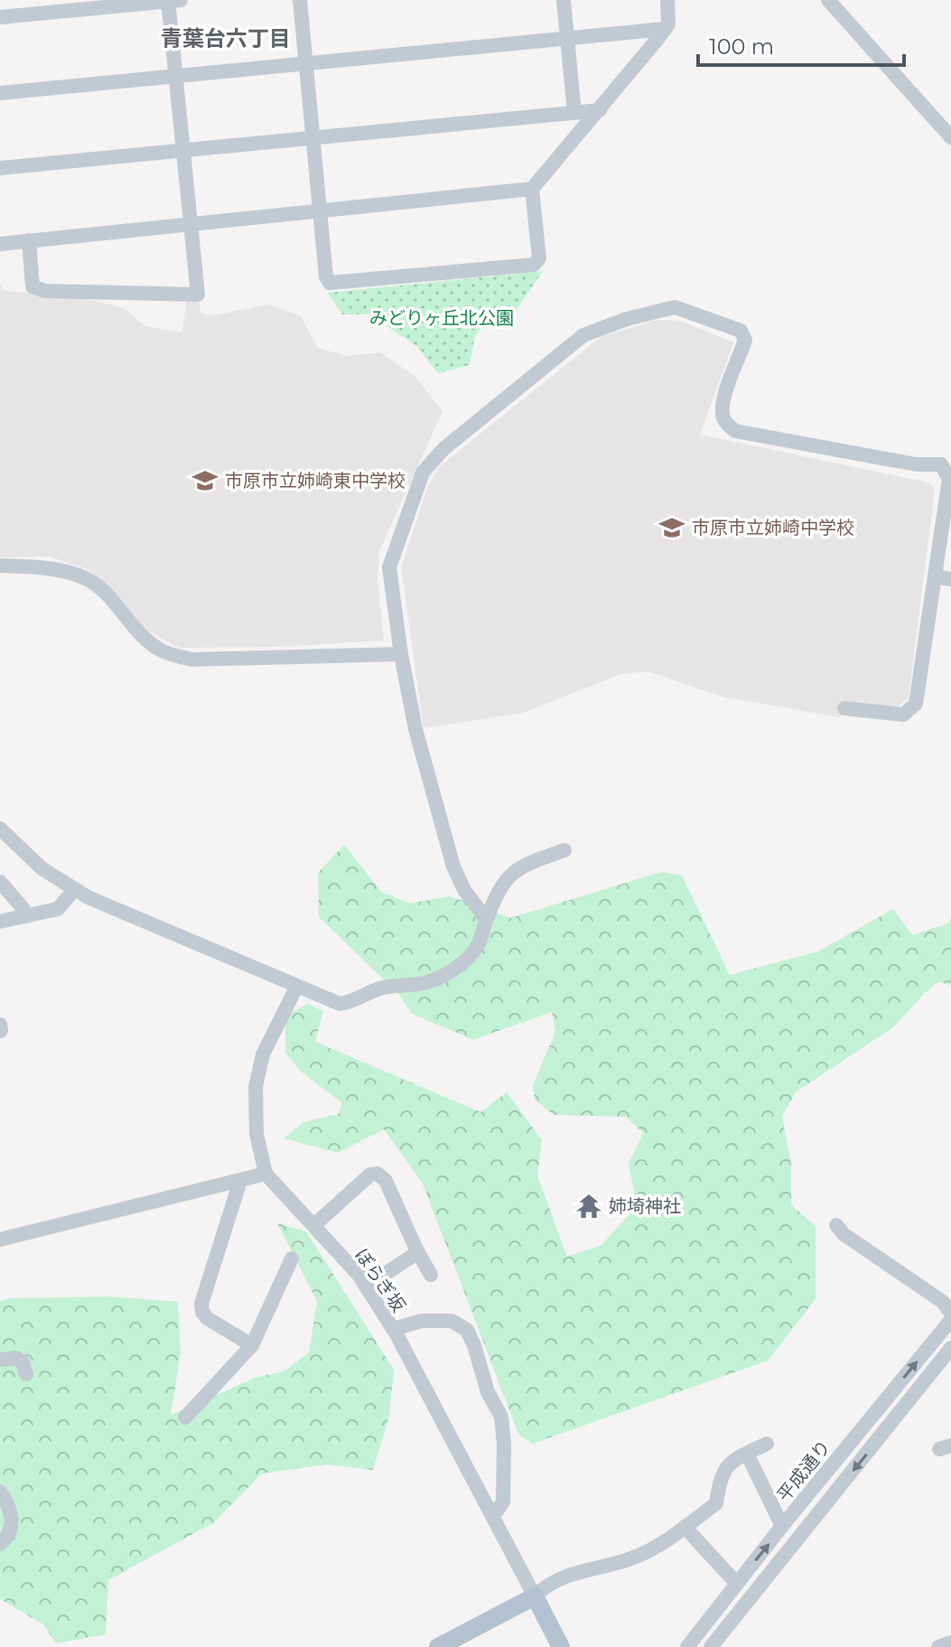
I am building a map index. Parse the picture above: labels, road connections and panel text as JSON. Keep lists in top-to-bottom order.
{
  "streets": {
    "street": ["ぼらぎ坂", "平成通り"]
  },
  "districts": ["青葉台六丁目"],
  "parks": ["みどりヶ丘北公園"],
  "places": {
    "school or university": ["市原市立姉崎東中学校", "市原市立姉崎中学校"],
    "temple": ["姉埼神社"]
  },
  "scale_bar": "100 m"
}
